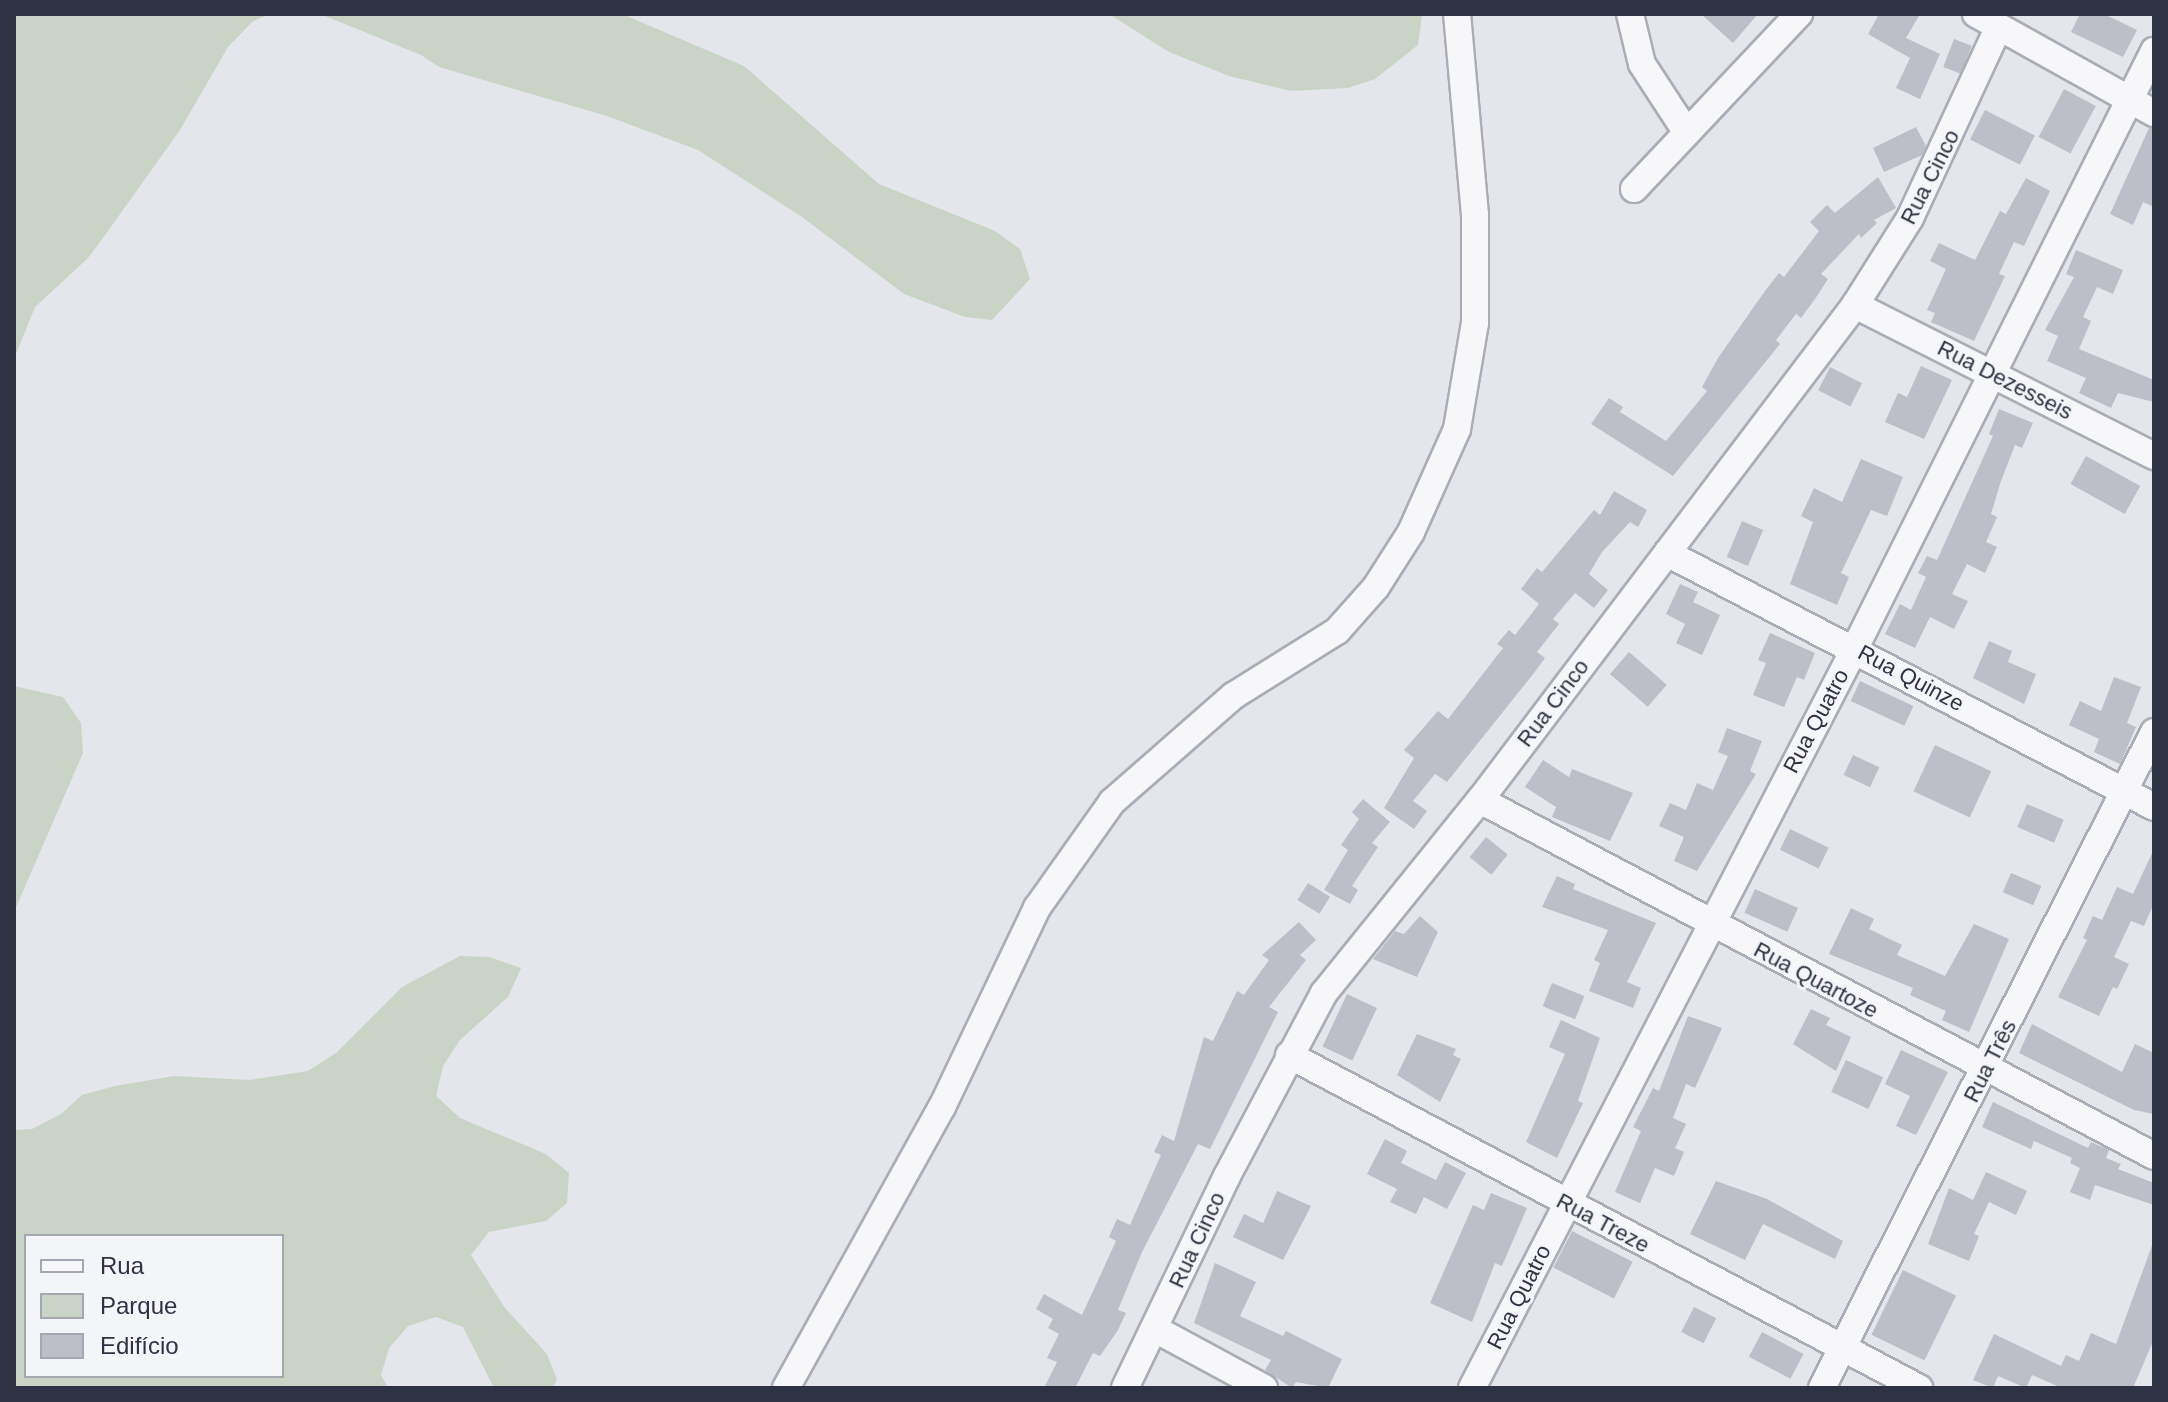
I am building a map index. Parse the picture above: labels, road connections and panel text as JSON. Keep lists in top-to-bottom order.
{
  "streets": {
    "street": [
      "Rua Cinco",
      "Rua Dezesseis",
      "Rua Quinze",
      "Rua Quatro",
      "Rua Quartoze",
      "Rua Três",
      "Rua Treze"
    ]
  },
  "crossings": [
    ["Rua Cinco", "Rua Dezesseis"],
    ["Rua Cinco", "Rua Quinze"],
    ["Rua Cinco", "Rua Quartoze"],
    ["Rua Cinco", "Rua Treze"],
    ["Rua Dezesseis", "Rua Quatro"],
    ["Rua Quinze", "Rua Quatro"],
    ["Rua Quinze", "Rua Três"],
    ["Rua Quatro", "Rua Quartoze"],
    ["Rua Quatro", "Rua Treze"],
    ["Rua Quartoze", "Rua Três"],
    ["Rua Três", "Rua Treze"]
  ],
  "legend": ["Rua", "Parque", "Edifício"]
}
